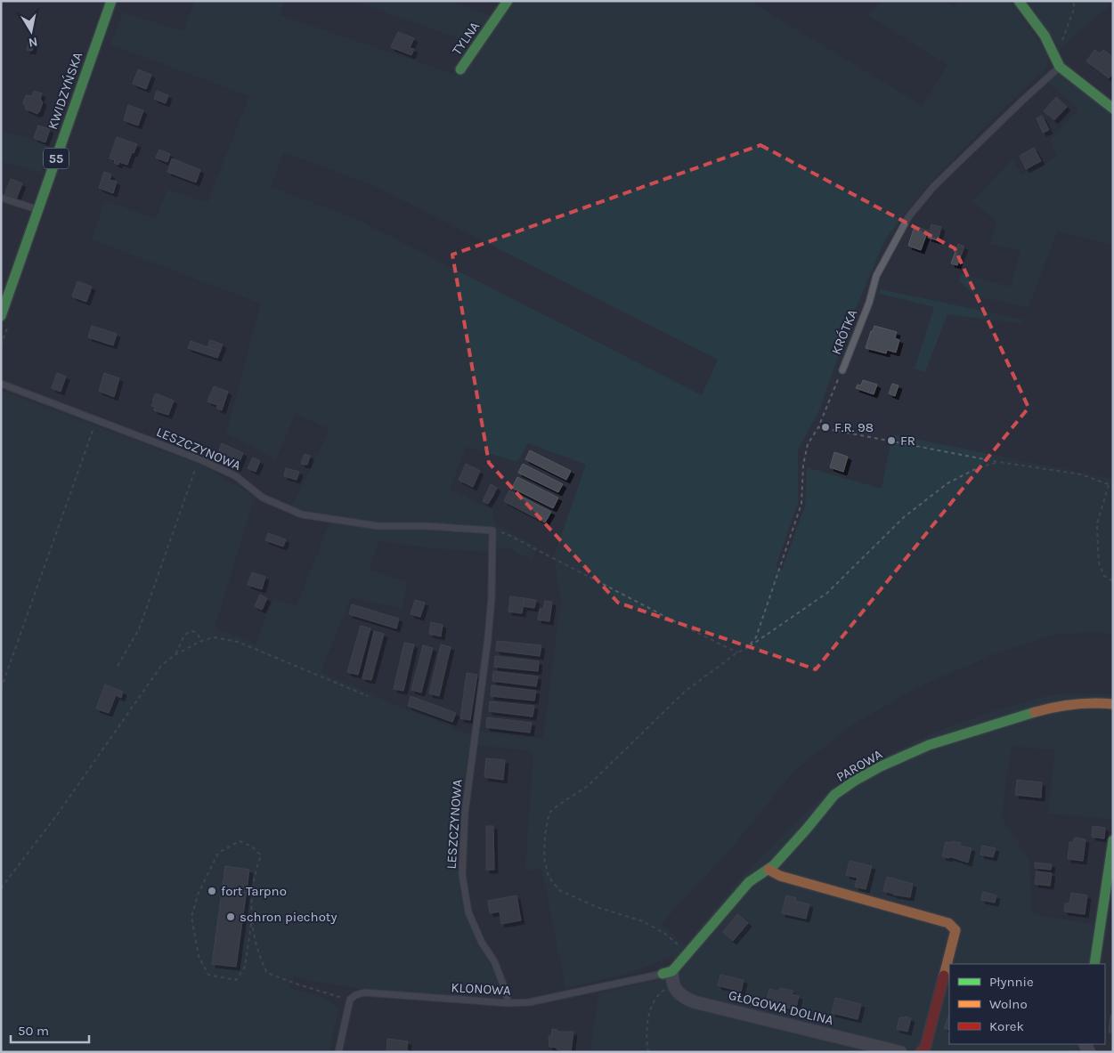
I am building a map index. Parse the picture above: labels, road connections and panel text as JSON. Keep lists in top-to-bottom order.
{
  "streets": {
    "street": [
      "TYLNA",
      "KWIDZYŃSKA",
      "55",
      "PAROWA",
      "GŁOGOWA DOLINA"
    ],
    "lane": ["KRÓTKA", "LESZCZYNOWA", "KLONOWA"]
  },
  "crossings": [
    ["LESZCZYNOWA", "KLONOWA"],
    ["PAROWA", "KLONOWA"],
    ["PAROWA", "GŁOGOWA DOLINA"],
    ["KLONOWA", "GŁOGOWA DOLINA"]
  ],
  "places": [
    "F.R. 98",
    "FR",
    "fort Tarpno",
    "schron piechoty"
  ],
  "legend": ["Płynnie", "Wolno", "Korek"],
  "scale_bar": "50 m",
  "north": "bottom"
}
